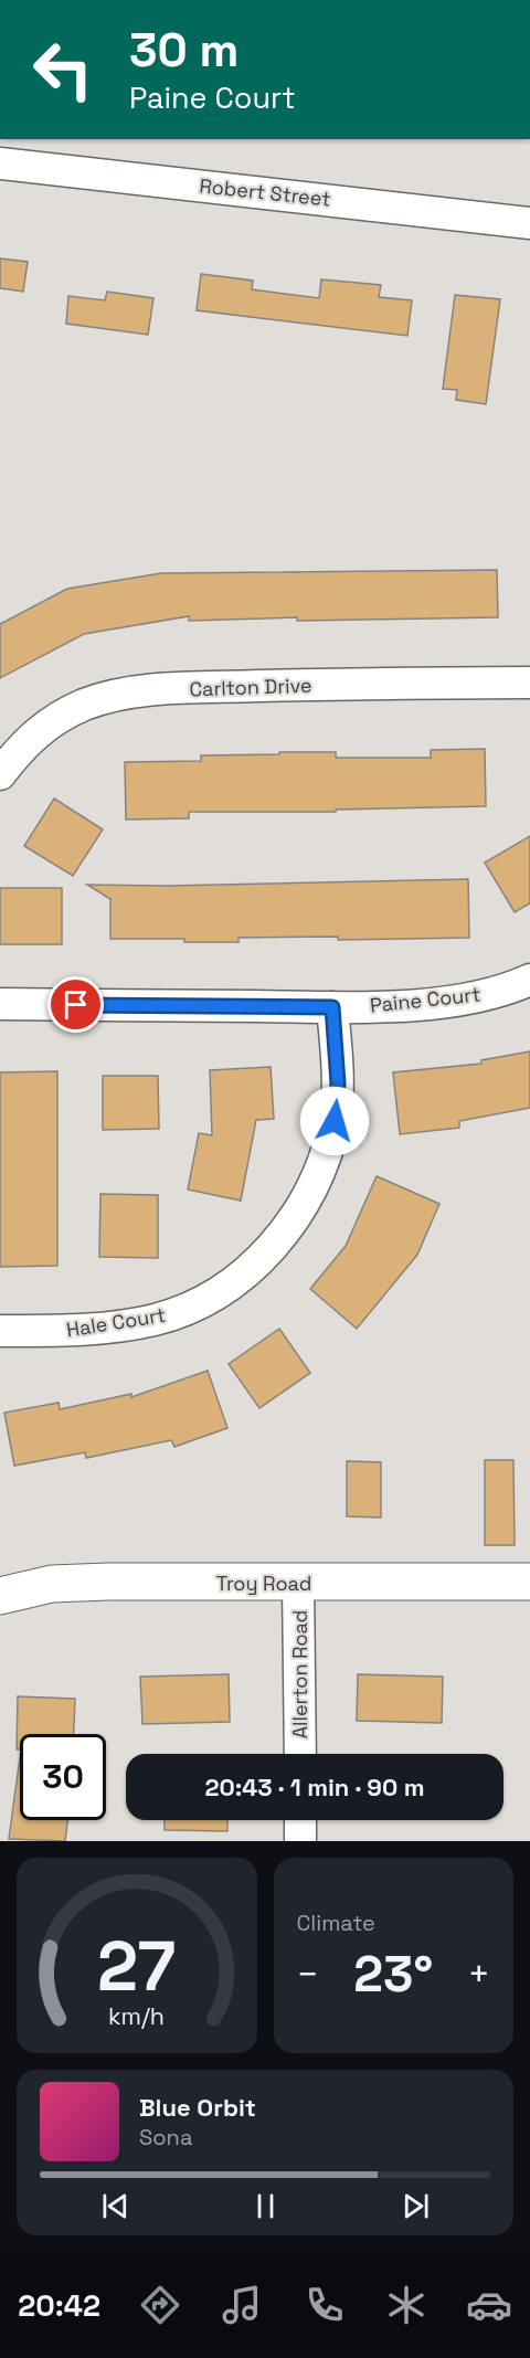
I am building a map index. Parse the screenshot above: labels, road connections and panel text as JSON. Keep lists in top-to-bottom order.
{
  "streets": {
    "street": [
      "Robert Street",
      "Carlton Drive",
      "Paine Court",
      "Hale Court",
      "Troy Road",
      "Allerton Road"
    ]
  },
  "crossings": [
    ["Paine Court", "Hale Court"],
    ["Troy Road", "Allerton Road"]
  ],
  "page": {
    "turn": ["30 m", "Paine Court"],
    "limit": "30",
    "trip": "20:43 · 1 min · 90 m",
    "tile": "Climate",
    "heat": ["−", "23°", "+"],
    "song": ["Blue Orbit", "Sona"],
    "tabs": "20:42",
    "gauge": ["27", "km/h"]
  }
}
